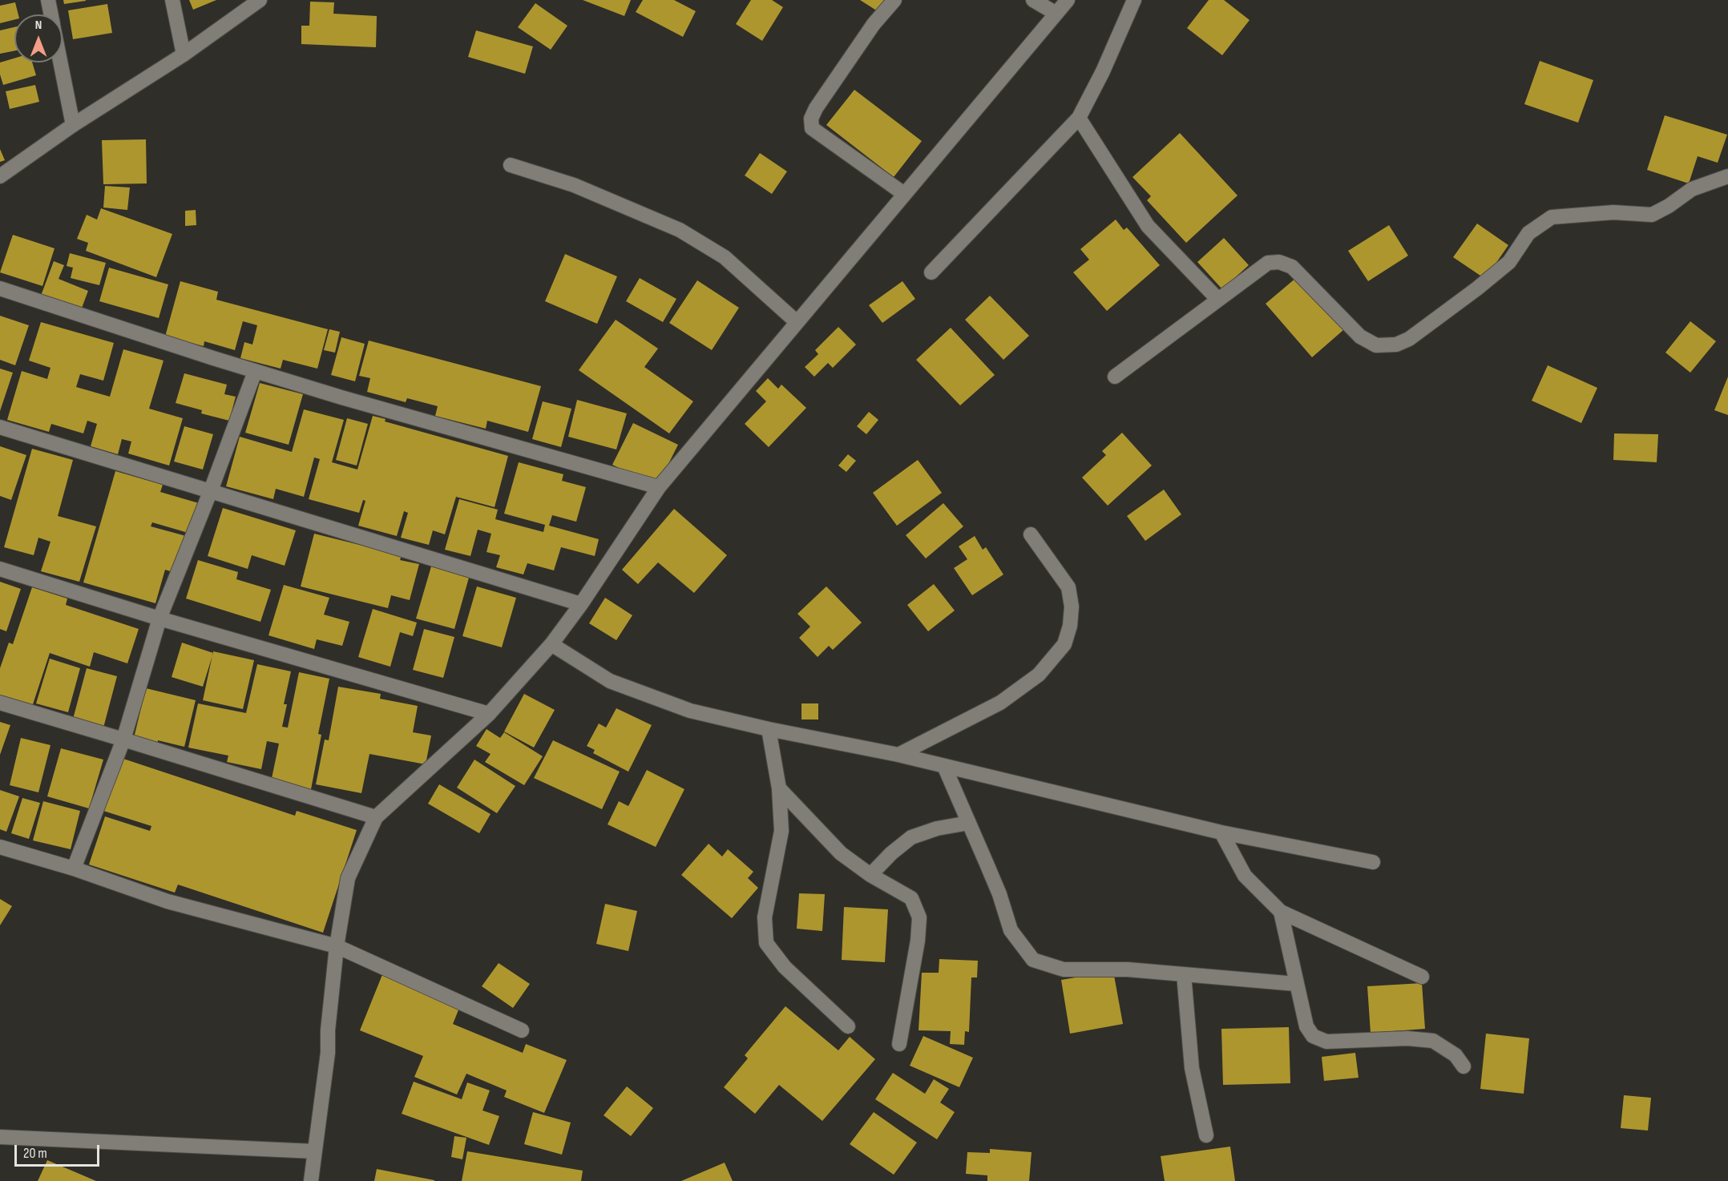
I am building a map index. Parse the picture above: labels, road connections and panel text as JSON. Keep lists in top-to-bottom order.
{
  "scale_bar": "20 m",
  "north": "top"
}
